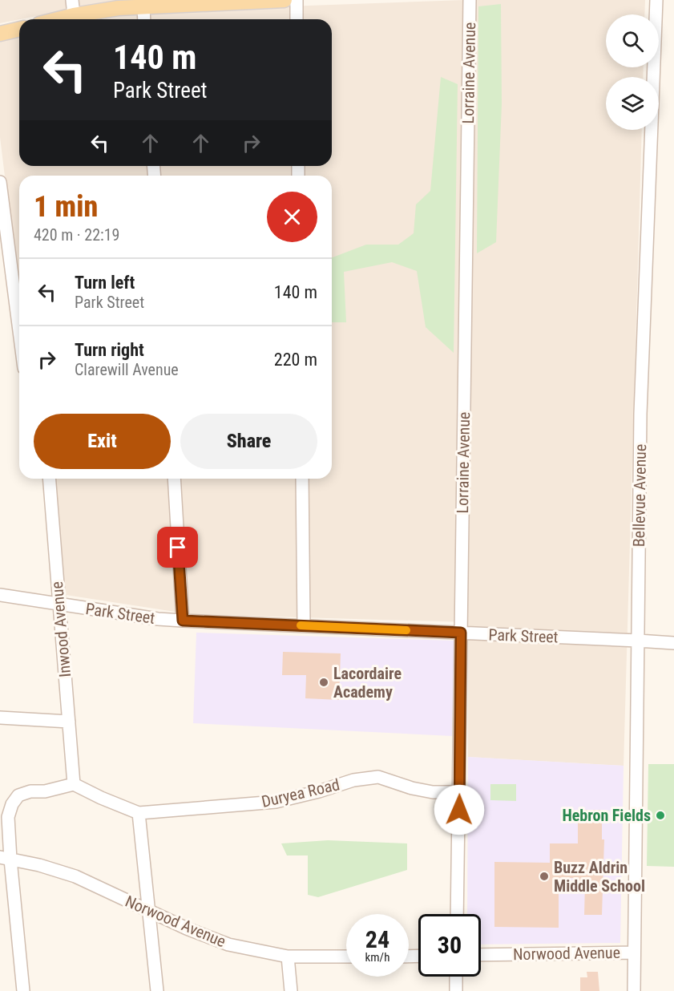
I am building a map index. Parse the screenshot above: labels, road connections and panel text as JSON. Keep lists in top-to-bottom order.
{
  "streets": {
    "street": [
      "Lorraine Avenue",
      "Bellevue Avenue",
      "Park Street",
      "Inwood Avenue",
      "Duryea Road",
      "Norwood Avenue"
    ]
  },
  "crossings": [
    ["Lorraine Avenue", "Park Street"],
    ["Lorraine Avenue", "Duryea Road"],
    ["Bellevue Avenue", "Park Street"],
    ["Bellevue Avenue", "Norwood Avenue"],
    ["Park Street", "Inwood Avenue"]
  ],
  "places": ["Lacordaire Academy", "Hebron Fields", "Buzz Aldrin Middle School"],
  "page": {
    "turn": ["140 m", "Park Street"],
    "heading": ["1 min", "420 m · 22:19"],
    "list": [
      {
        "name": "Turn left",
        "note": "Park Street",
        "value": "140 m"
      },
      {
        "name": "Turn right",
        "note": "Clarewill Avenue",
        "value": "220 m"
      }
    ],
    "buttons": ["Exit", "Share"],
    "speed": "24 km/h",
    "limit": "30"
  }
}
